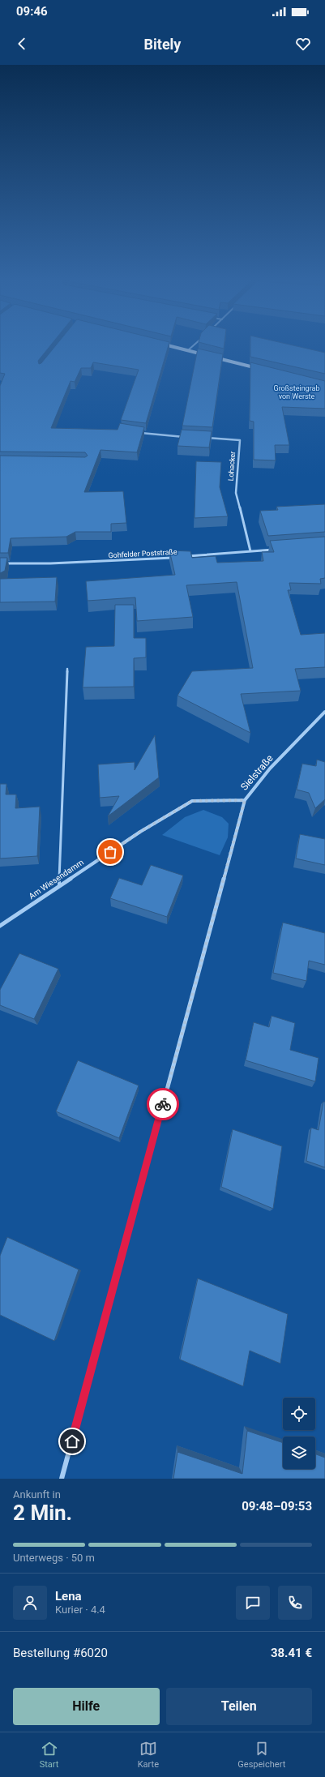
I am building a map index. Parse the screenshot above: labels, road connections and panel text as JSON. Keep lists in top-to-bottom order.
{
  "streets": {
    "street": [
      "Lohacker",
      "Gohfelder Poststraße",
      "Sielstraße",
      "Am Wiesendamm"
    ]
  },
  "crossings": [
    ["Lohacker", "Gohfelder Poststraße"],
    ["Sielstraße", "Am Wiesendamm"]
  ],
  "parks": ["Großsteingrab von Werste"],
  "page": {
    "status": "09:46",
    "header": "Bitely",
    "heading": ["2 Min.", "Ankunft in", "09:48–09:53"],
    "panel": [
      "Lena",
      "Kurier · 4.4",
      "Bestellung #6020",
      "38.41 €"
    ],
    "bar": "Unterwegs · 50 m",
    "buttons": ["Hilfe", "Teilen"],
    "tabs": ["Start", "Karte", "Gespeichert"]
  }
}
